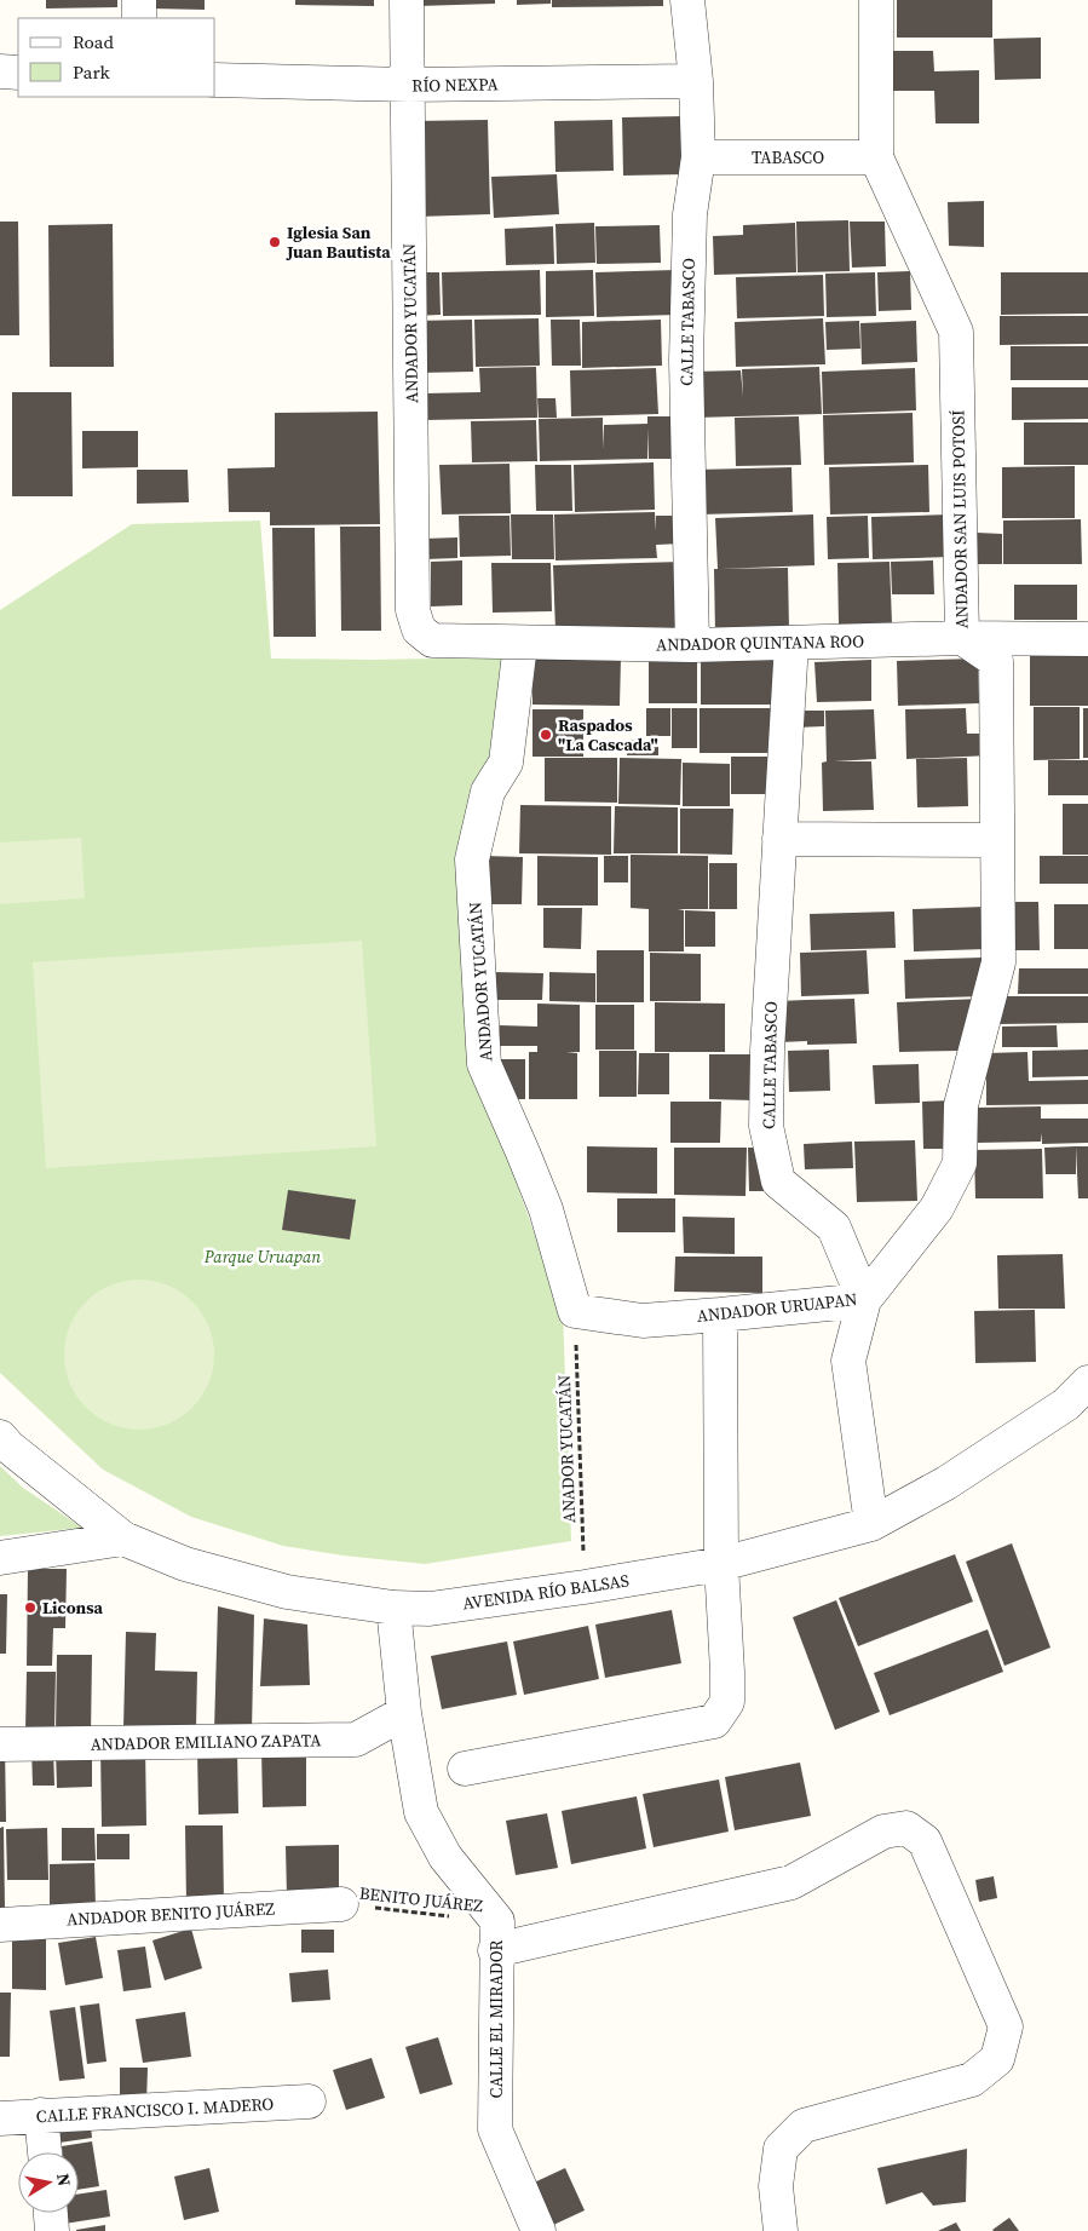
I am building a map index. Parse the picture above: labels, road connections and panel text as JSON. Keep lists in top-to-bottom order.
{
  "streets": {
    "street": [
      "RÍO NEXPA",
      "TABASCO",
      "CALLE TABASCO",
      "ANDADOR YUCATÁN",
      "ANDADOR SAN LUIS POTOSÍ",
      "ANDADOR QUINTANA ROO",
      "ANDADOR URUAPAN",
      "AVENIDA RÍO BALSAS",
      "ANDADOR EMILIANO ZAPATA",
      "ANDADOR BENITO JUÁREZ",
      "CALLE EL MIRADOR",
      "CALLE FRANCISCO I. MADERO"
    ],
    "path": ["ANADOR YUCATÁN", "BENITO JUÁREZ"]
  },
  "crossings": [
    ["RÍO NEXPA", "CALLE TABASCO"],
    ["RÍO NEXPA", "ANDADOR YUCATÁN"],
    ["TABASCO", "CALLE TABASCO"],
    ["TABASCO", "ANDADOR SAN LUIS POTOSÍ"],
    ["CALLE TABASCO", "ANDADOR QUINTANA ROO"],
    ["CALLE TABASCO", "ANDADOR URUAPAN"],
    ["ANDADOR YUCATÁN", "ANDADOR QUINTANA ROO"],
    ["ANDADOR YUCATÁN", "ANDADOR URUAPAN"],
    ["ANDADOR YUCATÁN", "ANADOR YUCATÁN"],
    ["ANDADOR SAN LUIS POTOSÍ", "ANDADOR QUINTANA ROO"],
    ["ANDADOR SAN LUIS POTOSÍ", "ANDADOR URUAPAN"],
    ["ANDADOR URUAPAN", "ANADOR YUCATÁN"],
    ["ANADOR YUCATÁN", "AVENIDA RÍO BALSAS"],
    ["AVENIDA RÍO BALSAS", "CALLE EL MIRADOR"],
    ["ANDADOR EMILIANO ZAPATA", "CALLE EL MIRADOR"],
    ["BENITO JUÁREZ", "ANDADOR BENITO JUÁREZ"],
    ["BENITO JUÁREZ", "CALLE EL MIRADOR"]
  ],
  "parks": ["Parque Uruapan"],
  "places": ["Iglesia San Juan Bautista", "Raspados \"La Cascada\"", "Liconsa"],
  "legend": ["Road", "Park"],
  "north": "right"
}
